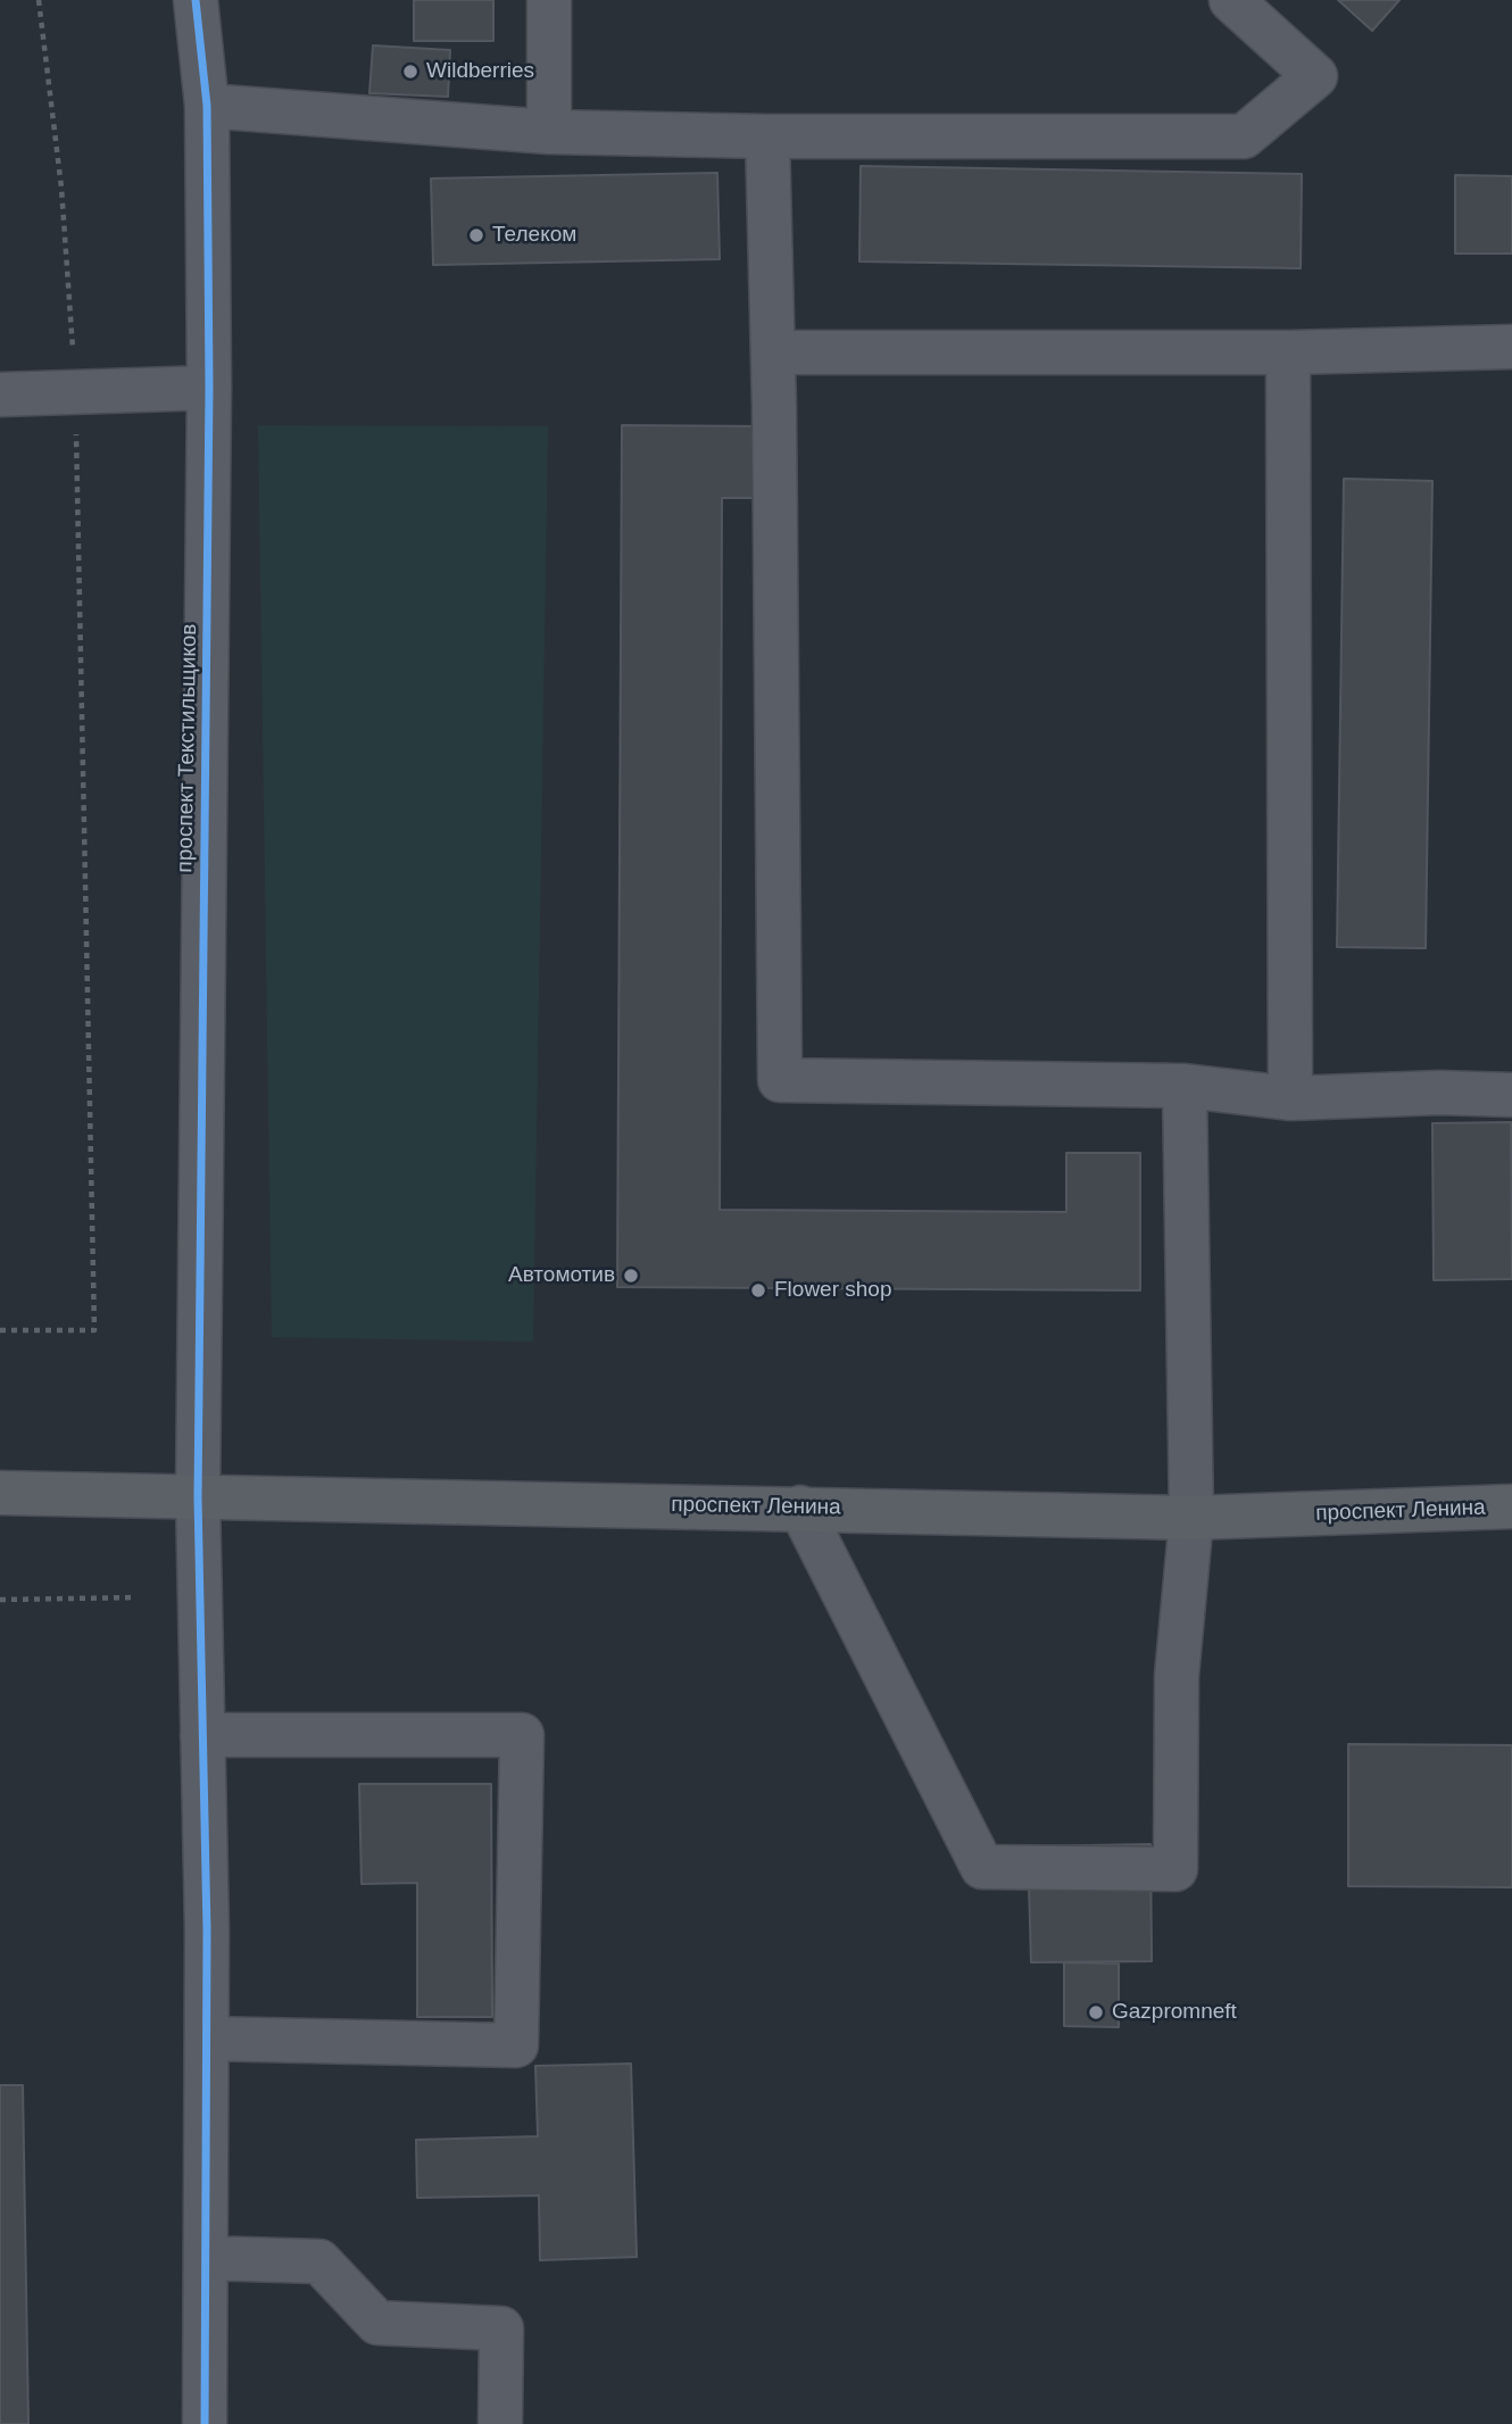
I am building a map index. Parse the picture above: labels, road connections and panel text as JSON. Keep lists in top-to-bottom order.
{
  "streets": {
    "main road": ["проспект Ленина"],
    "street": ["проспект Текстильщиков"]
  },
  "crossings": [
    ["проспект Текстильщиков", "проспект Ленина"]
  ],
  "places": [
    "Wildberries",
    "Телеком",
    "Автомотив",
    "Flower shop",
    "Gazpromneft"
  ]
}
